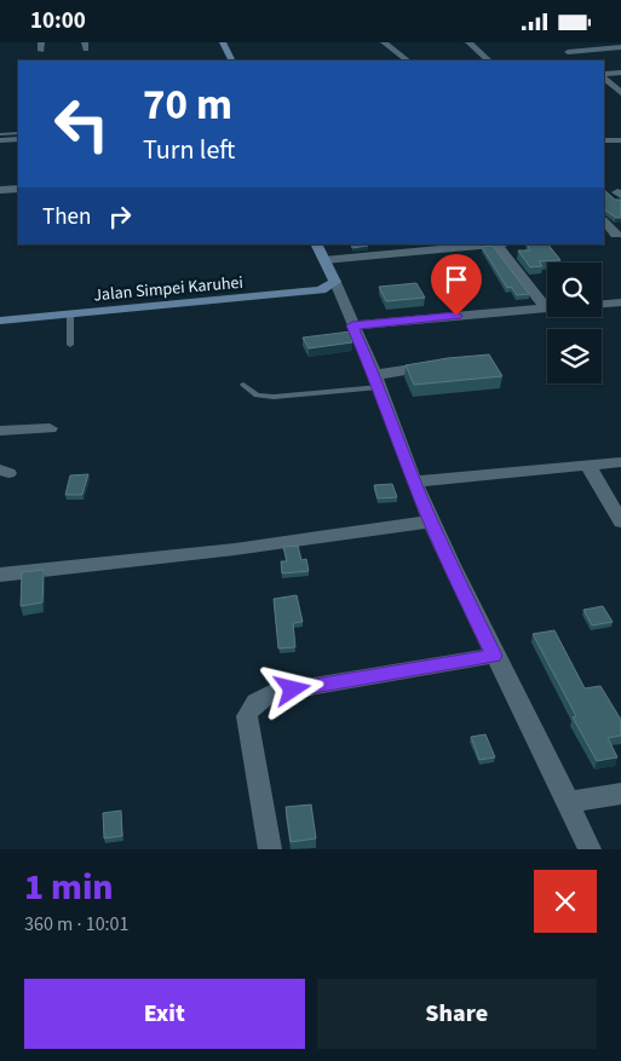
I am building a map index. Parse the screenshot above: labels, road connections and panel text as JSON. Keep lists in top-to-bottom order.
{
  "streets": {
    "main road": ["Jalan Simpei Karuhei"]
  },
  "page": {
    "status": "10:00",
    "turn": ["70 m", "Turn left"],
    "then": "Then",
    "heading": ["1 min", "360 m · 10:01"],
    "buttons": ["Exit", "Share"]
  }
}
